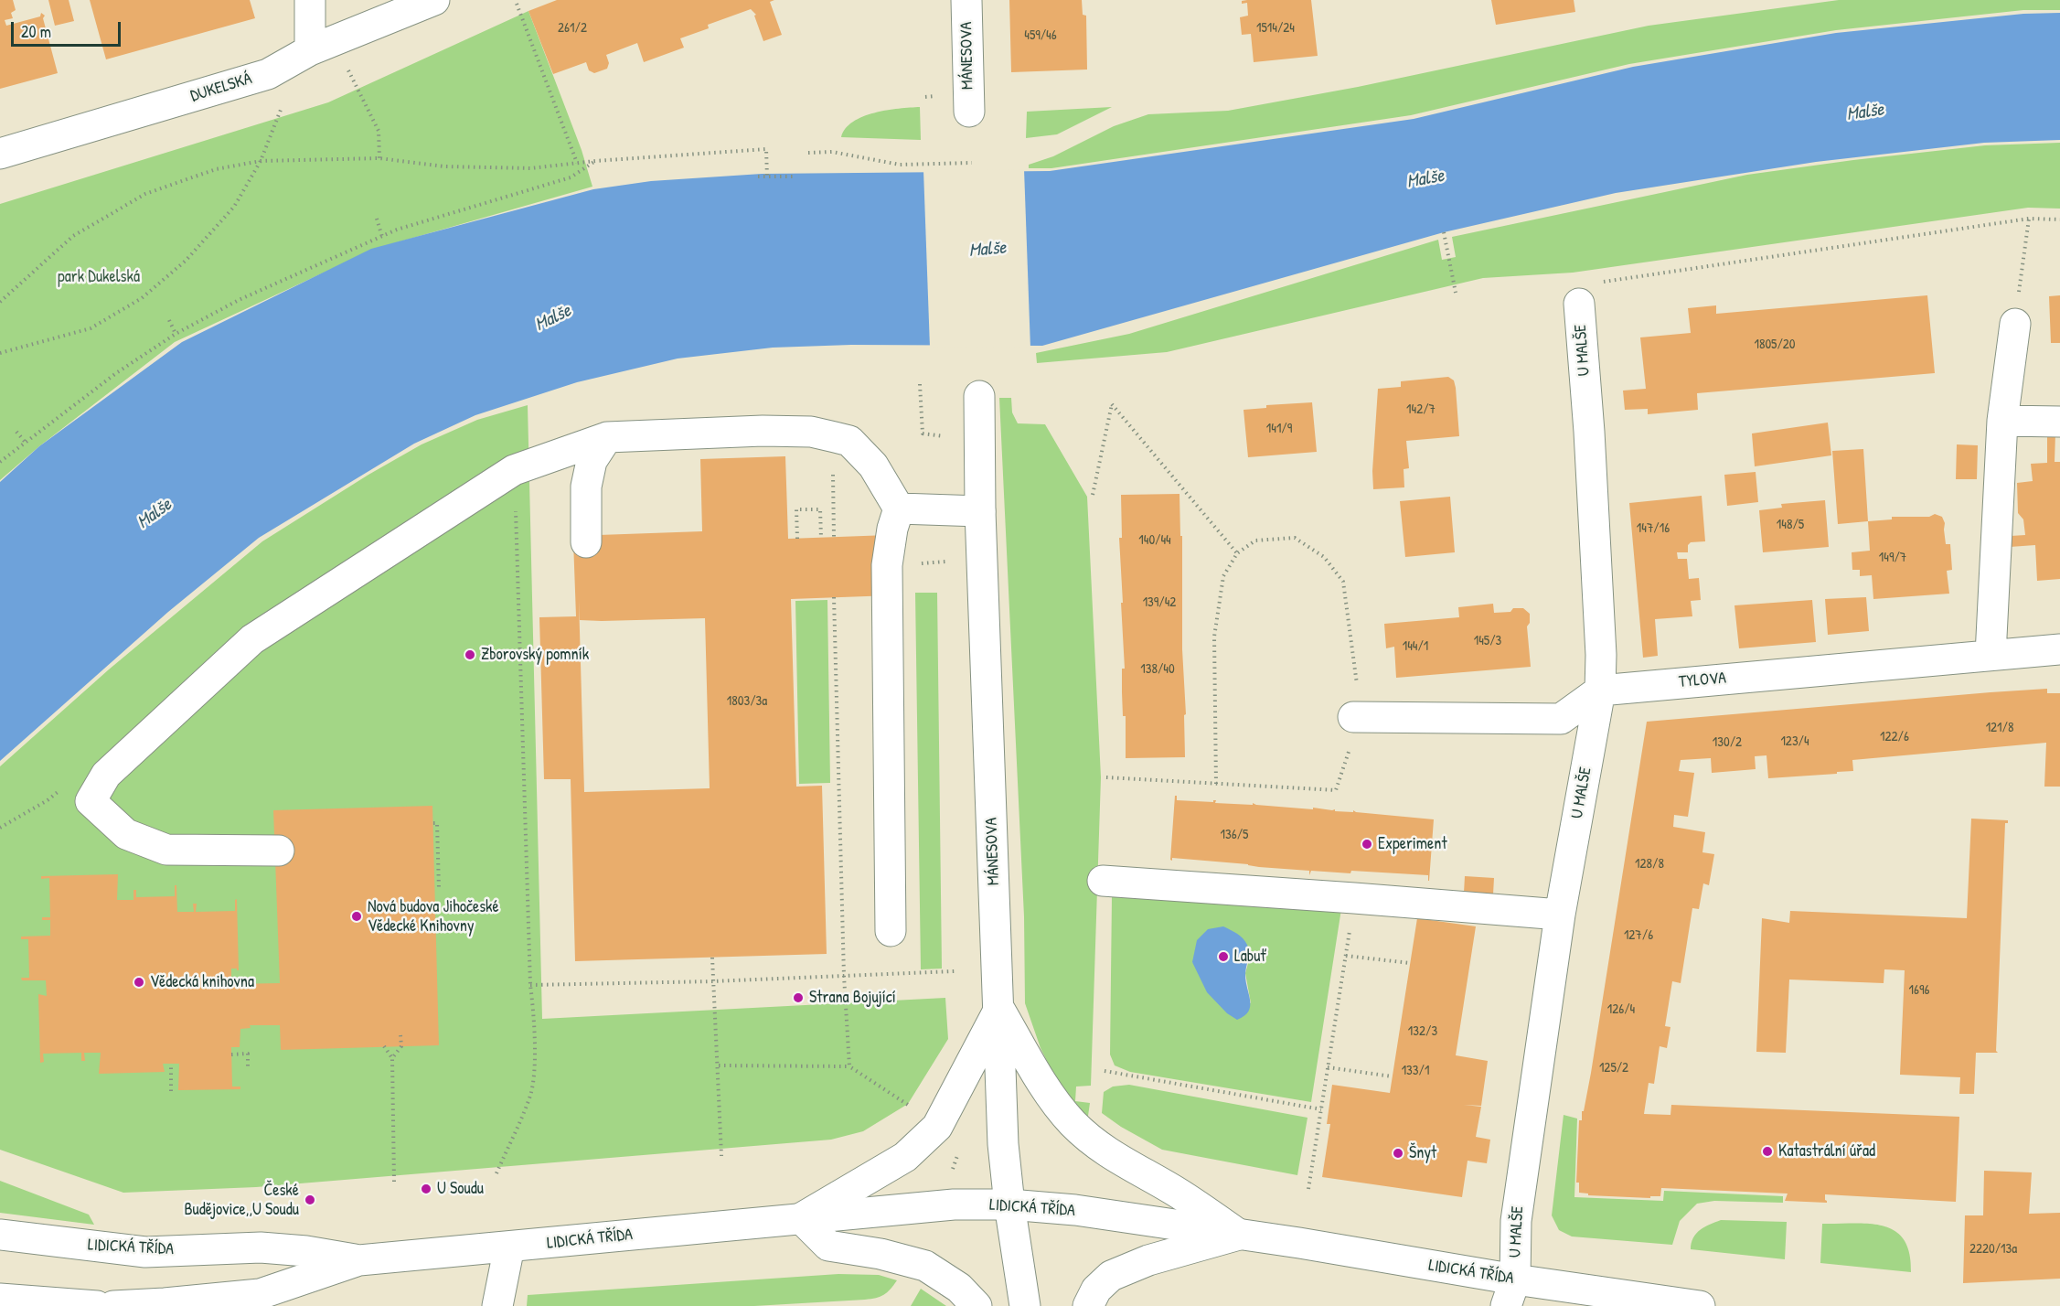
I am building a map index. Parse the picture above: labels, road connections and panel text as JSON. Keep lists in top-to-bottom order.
{
  "streets": {
    "street": [
      "MÁNESOVA",
      "DUKELSKÁ",
      "U MALŠE",
      "TYLOVA",
      "LIDICKÁ TŘÍDA"
    ]
  },
  "crossings": [
    ["MÁNESOVA", "LIDICKÁ TŘÍDA"],
    ["U MALŠE", "TYLOVA"],
    ["U MALŠE", "LIDICKÁ TŘÍDA"]
  ],
  "water": ["Malše"],
  "parks": ["park Dukelská"],
  "places": [
    "Zborovský pomník",
    "Experiment",
    "Nová budova Jihočeské Vědecké Knihovny",
    "Labuť",
    "Vědecká knihovna",
    "Strana Bojující",
    "Katastrální úřad",
    "Šnyt",
    "U Soudu",
    "České Budějovice,,U Soudu"
  ],
  "house_numbers": [
    "261/2",
    "1514/24",
    "459/46",
    "1805/20",
    "142/7",
    "141/9",
    "148/5",
    "147/16",
    "140/44",
    "149/7",
    "139/42",
    "145/3",
    "144/1",
    "138/40",
    "1803/3a",
    "121/8",
    "122/6",
    "123/4",
    "130/2",
    "136/5",
    "128/8",
    "127/6",
    "1696",
    "126/4",
    "132/3",
    "125/2",
    "133/1",
    "2220/13a"
  ],
  "scale_bar": "20 m"
}
